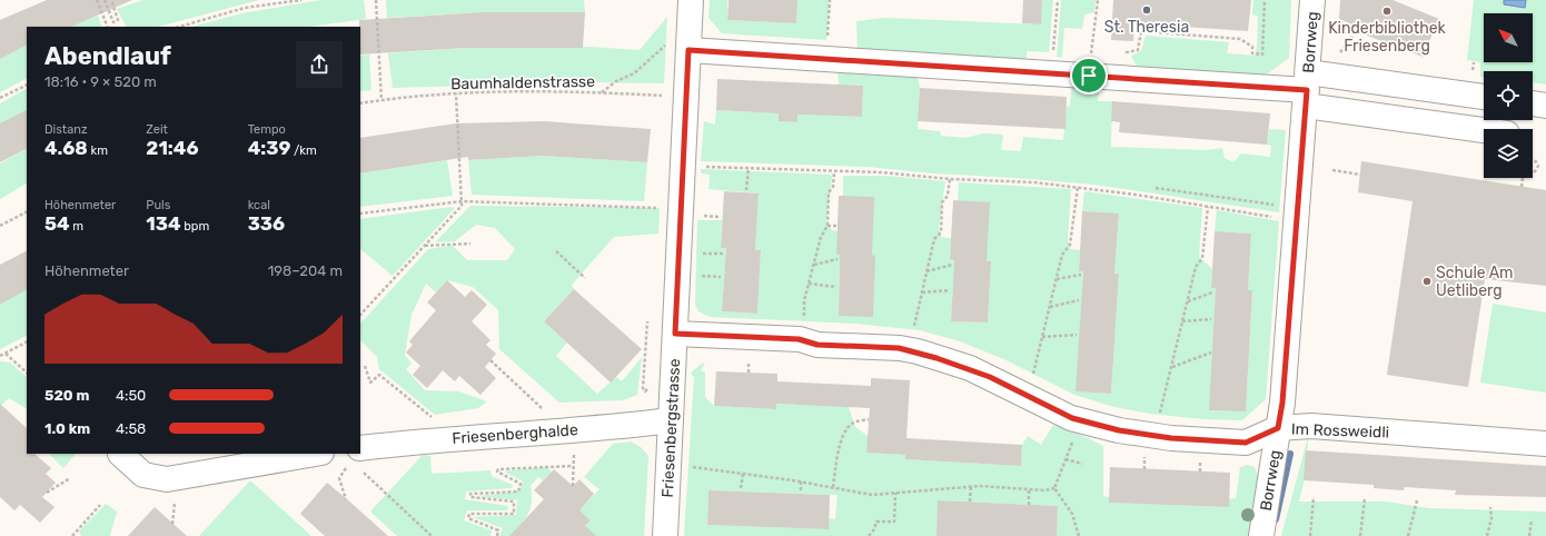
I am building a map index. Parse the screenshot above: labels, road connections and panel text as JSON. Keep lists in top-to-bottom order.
{
  "streets": {
    "street": [
      "Borrweg",
      "Friesenbergstrasse",
      "Im Rossweidli",
      "Friesenberghalde"
    ],
    "path": ["Baumhaldenstrasse"]
  },
  "crossings": [
    ["Borrweg", "Im Rossweidli"],
    ["Baumhaldenstrasse", "Friesenbergstrasse"],
    ["Friesenbergstrasse", "Im Rossweidli"],
    ["Friesenbergstrasse", "Friesenberghalde"]
  ],
  "places": ["St. Theresia", "Kinderbibliothek Friesenberg", "Schule Am Uetliberg"],
  "north": "top left",
  "page": {
    "heading": ["Abendlauf", "18:16 · 9 × 520 m"],
    "stats": [
      ["Distanz", "4.68 km"],
      ["Zeit", "21:46"],
      ["Tempo", "4:39 /km"],
      ["Höhenmeter", "54 m"],
      ["Puls", "134 bpm"],
      ["kcal", "336"]
    ],
    "chart": ["Höhenmeter", "198–204 m"],
    "list": [
      {
        "name": "520 m",
        "note": "4:50"
      },
      {
        "name": "1.0 km",
        "note": "4:58"
      }
    ]
  }
}
